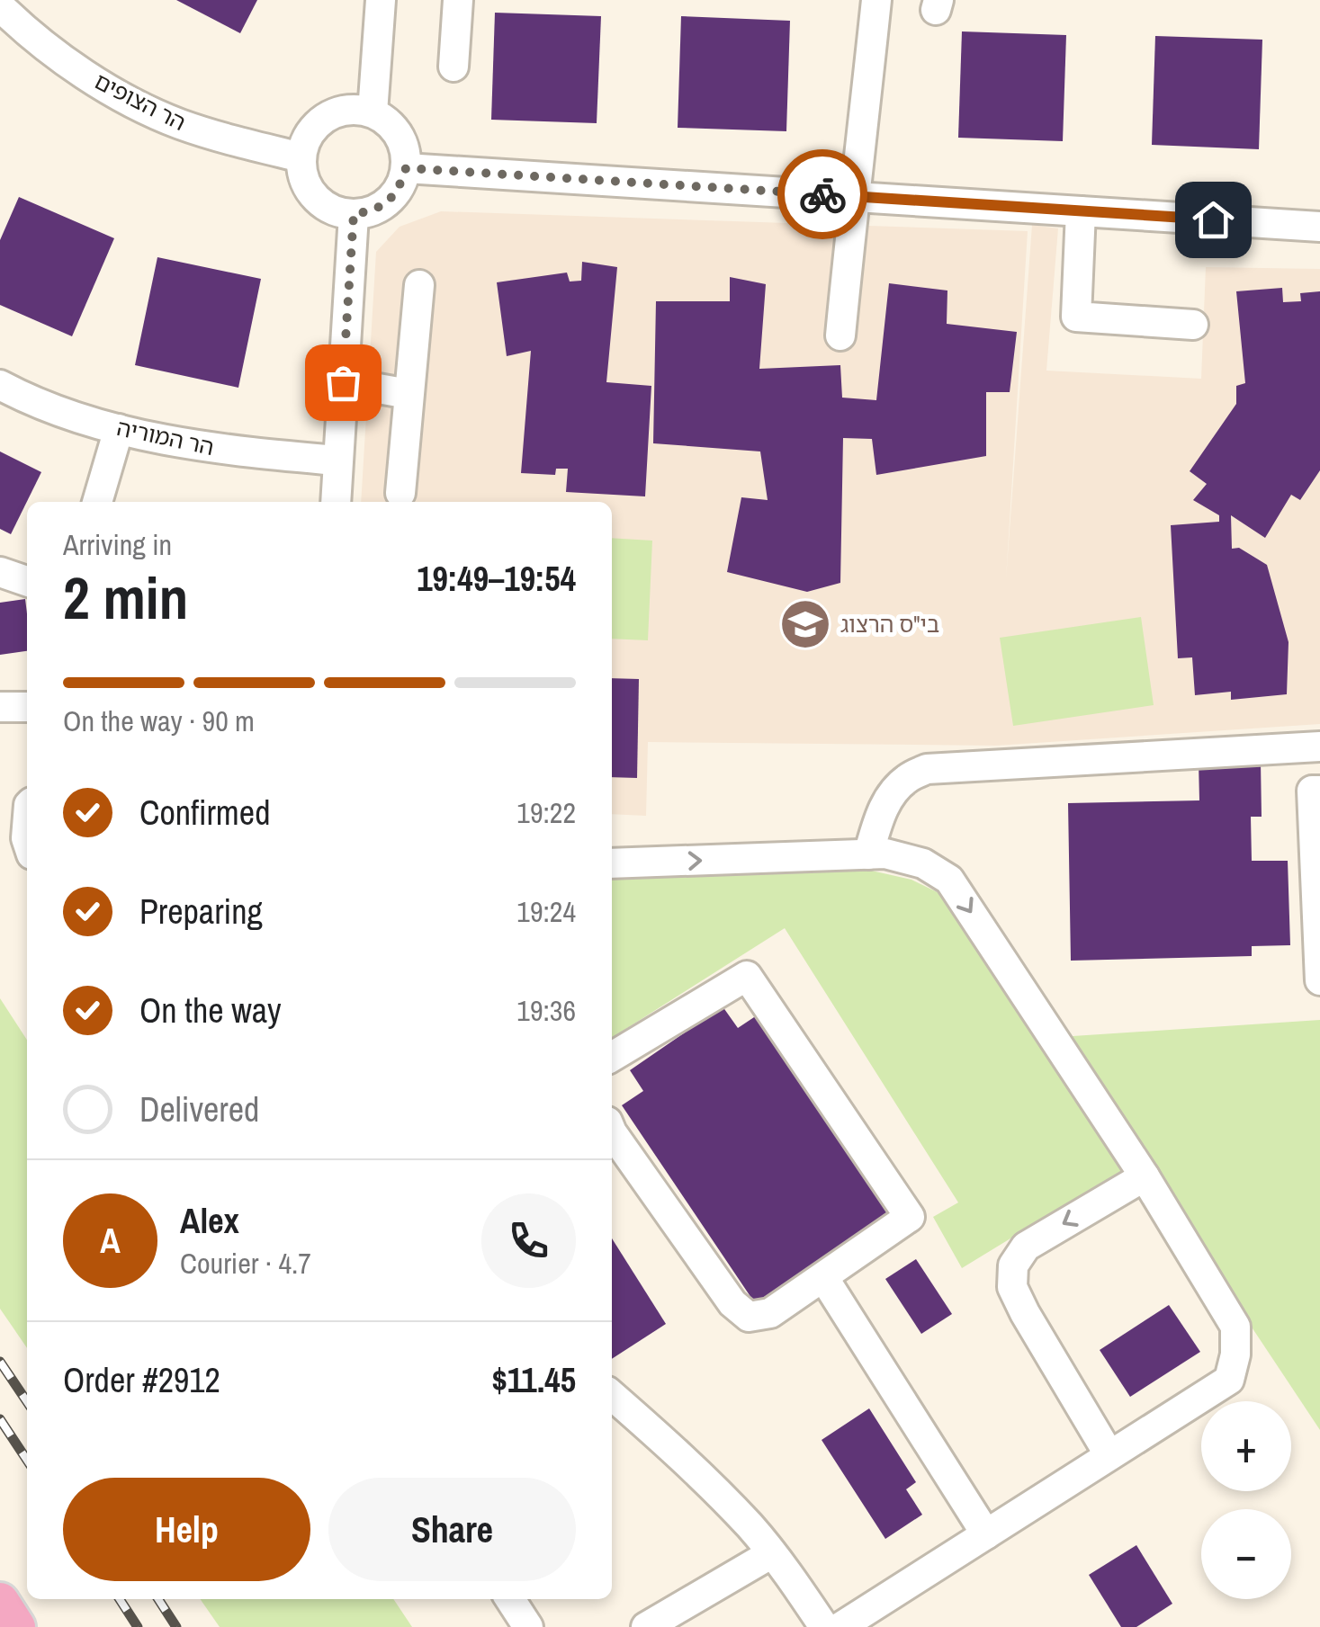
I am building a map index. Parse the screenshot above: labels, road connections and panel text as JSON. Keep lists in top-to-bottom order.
{
  "streets": {
    "street": ["הר הצופים", "הר המוריה"]
  },
  "places": {
    "school or university": ["בי\"ס הרצוג"]
  },
  "page": {
    "heading": ["2 min", "Arriving in", "19:49–19:54"],
    "panel": [
      "Alex",
      "Courier · 4.7",
      "Order #2912",
      "$11.45"
    ],
    "bar": "On the way · 90 m",
    "list": [
      ["Confirmed", "19:22"],
      ["Preparing", "19:24"],
      ["On the way", "19:36"],
      "Delivered"
    ],
    "round": "A",
    "map_buttons": ["+", "−"],
    "buttons": ["Help", "Share"]
  }
}
